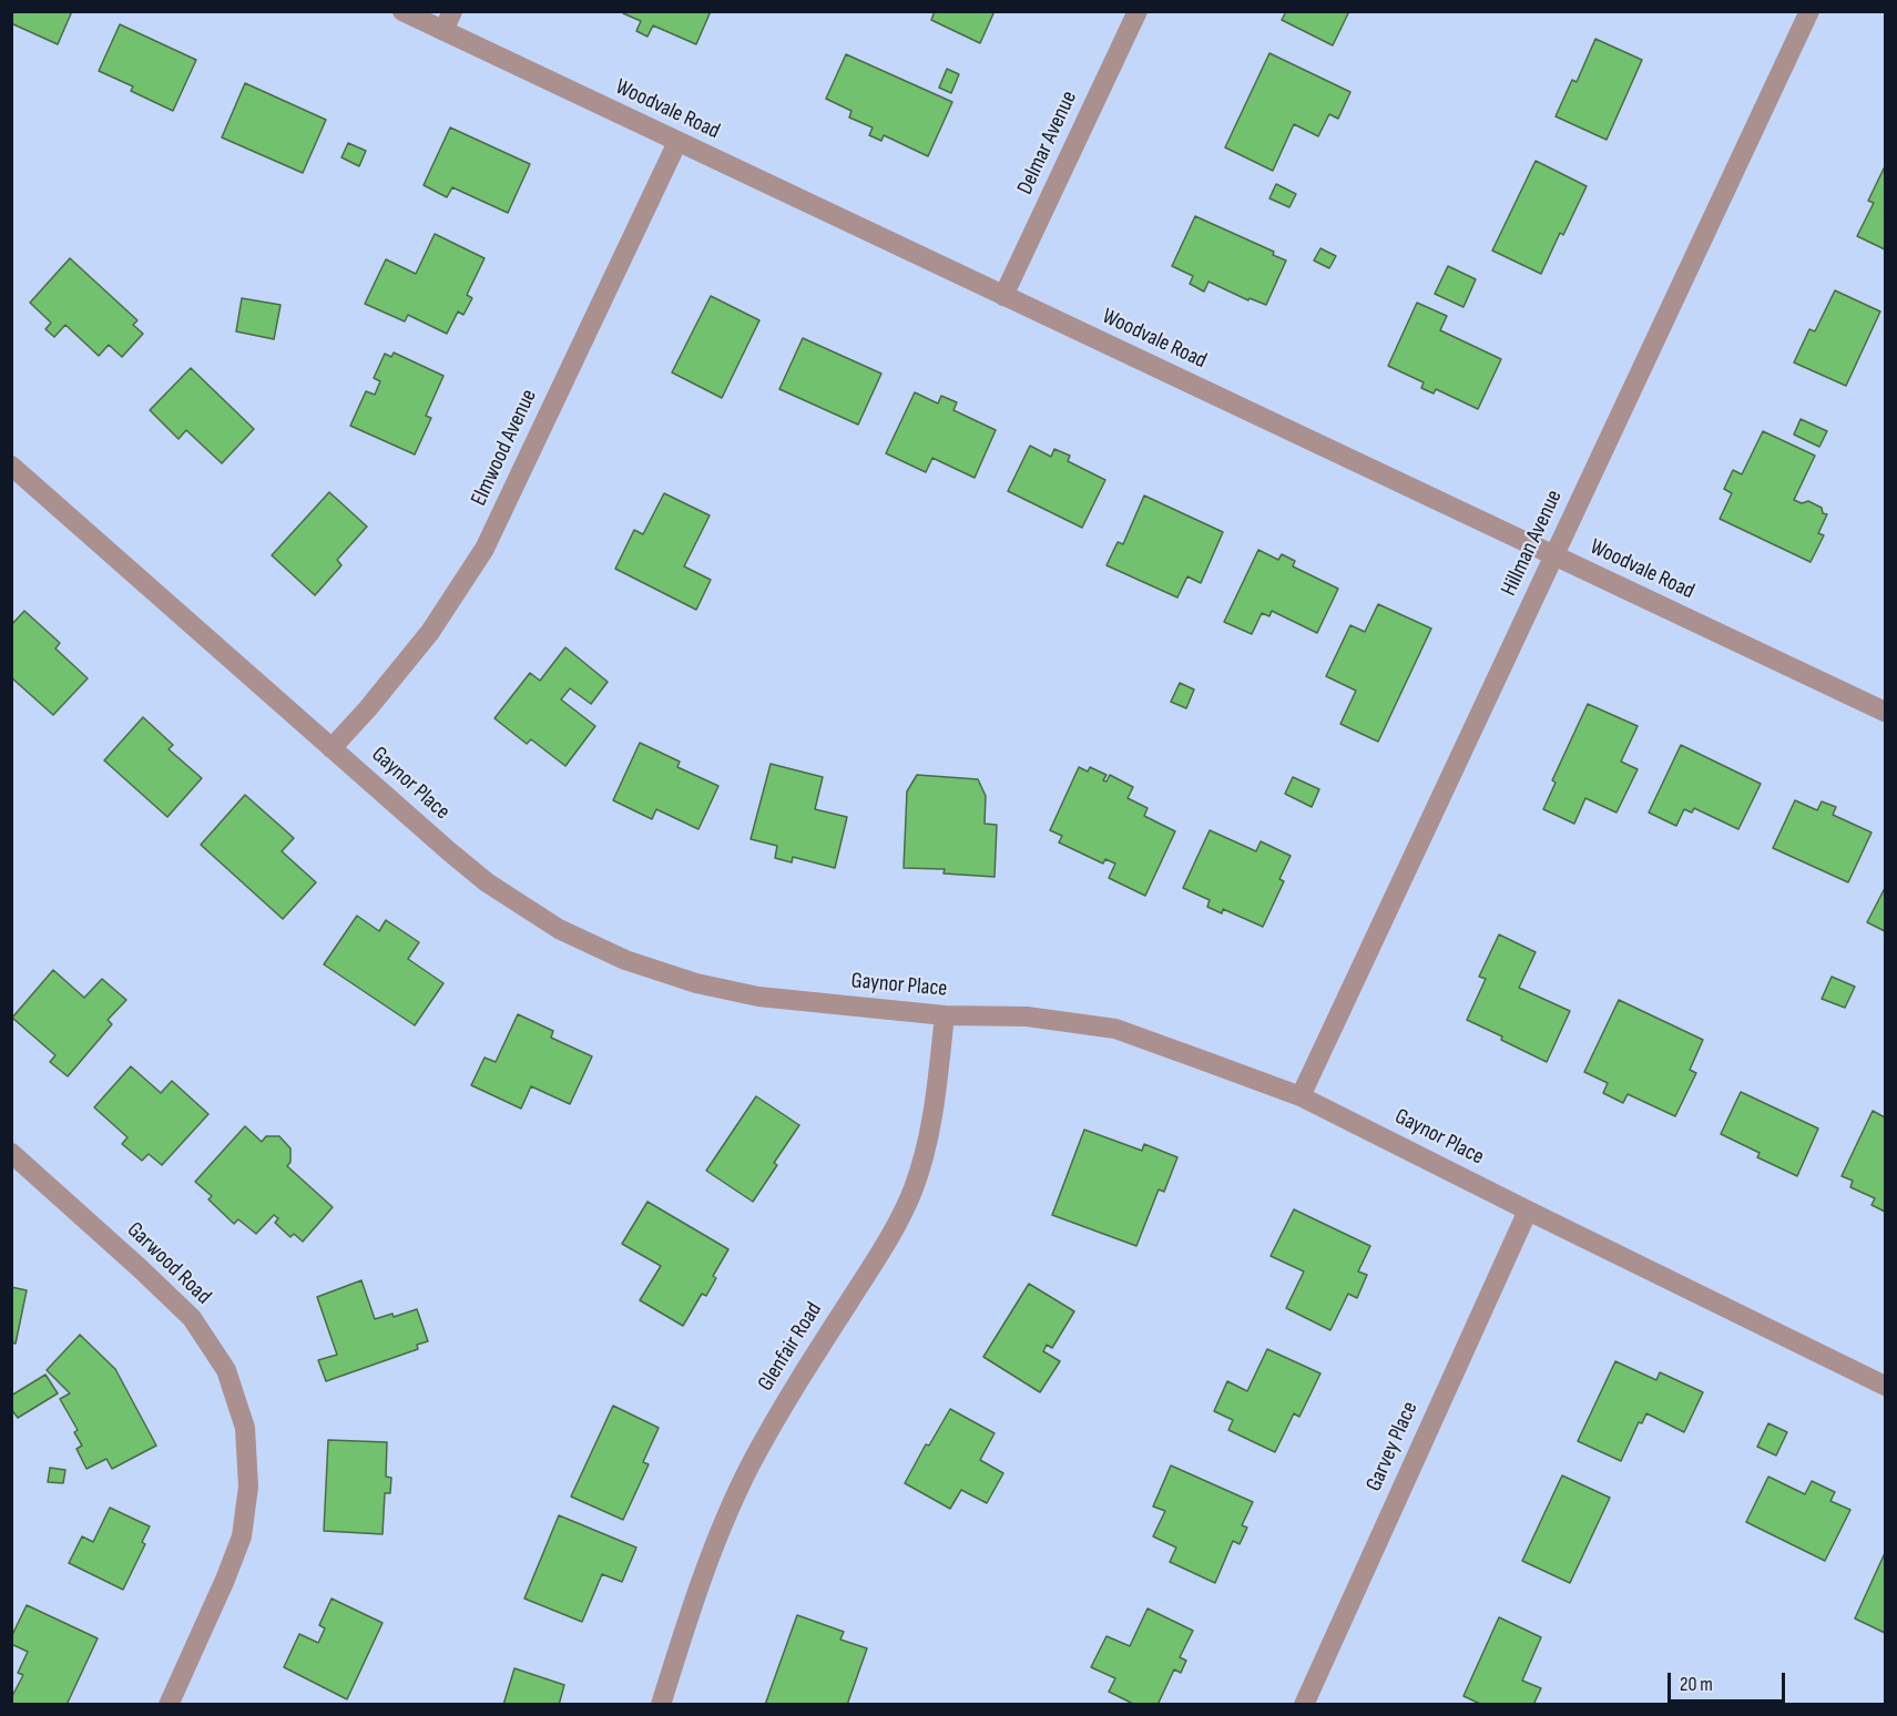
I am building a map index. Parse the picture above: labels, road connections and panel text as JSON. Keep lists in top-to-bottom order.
{
  "streets": {
    "street": [
      "Woodvale Road",
      "Delmar Avenue",
      "Elmwood Avenue",
      "Hillman Avenue",
      "Gaynor Place",
      "Garwood Road",
      "Glenfair Road",
      "Garvey Place"
    ]
  },
  "crossings": [
    ["Woodvale Road", "Delmar Avenue"],
    ["Woodvale Road", "Elmwood Avenue"],
    ["Woodvale Road", "Hillman Avenue"],
    ["Elmwood Avenue", "Gaynor Place"],
    ["Hillman Avenue", "Gaynor Place"],
    ["Gaynor Place", "Glenfair Road"],
    ["Gaynor Place", "Garvey Place"]
  ],
  "scale_bar": "20 m"
}
